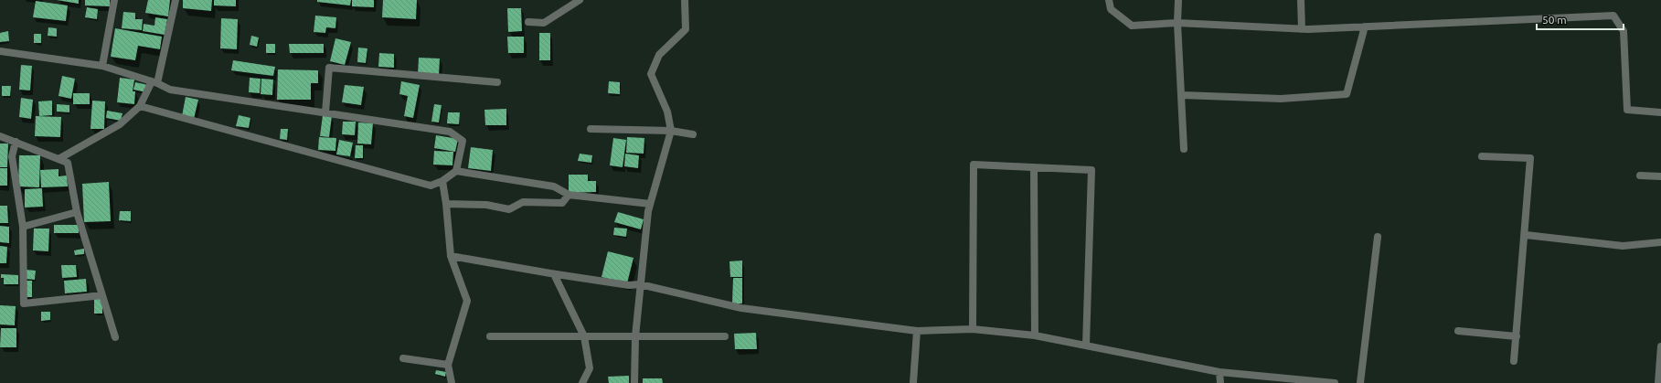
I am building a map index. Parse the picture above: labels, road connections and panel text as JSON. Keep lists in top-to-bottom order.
{
  "scale_bar": "50 m"
}
